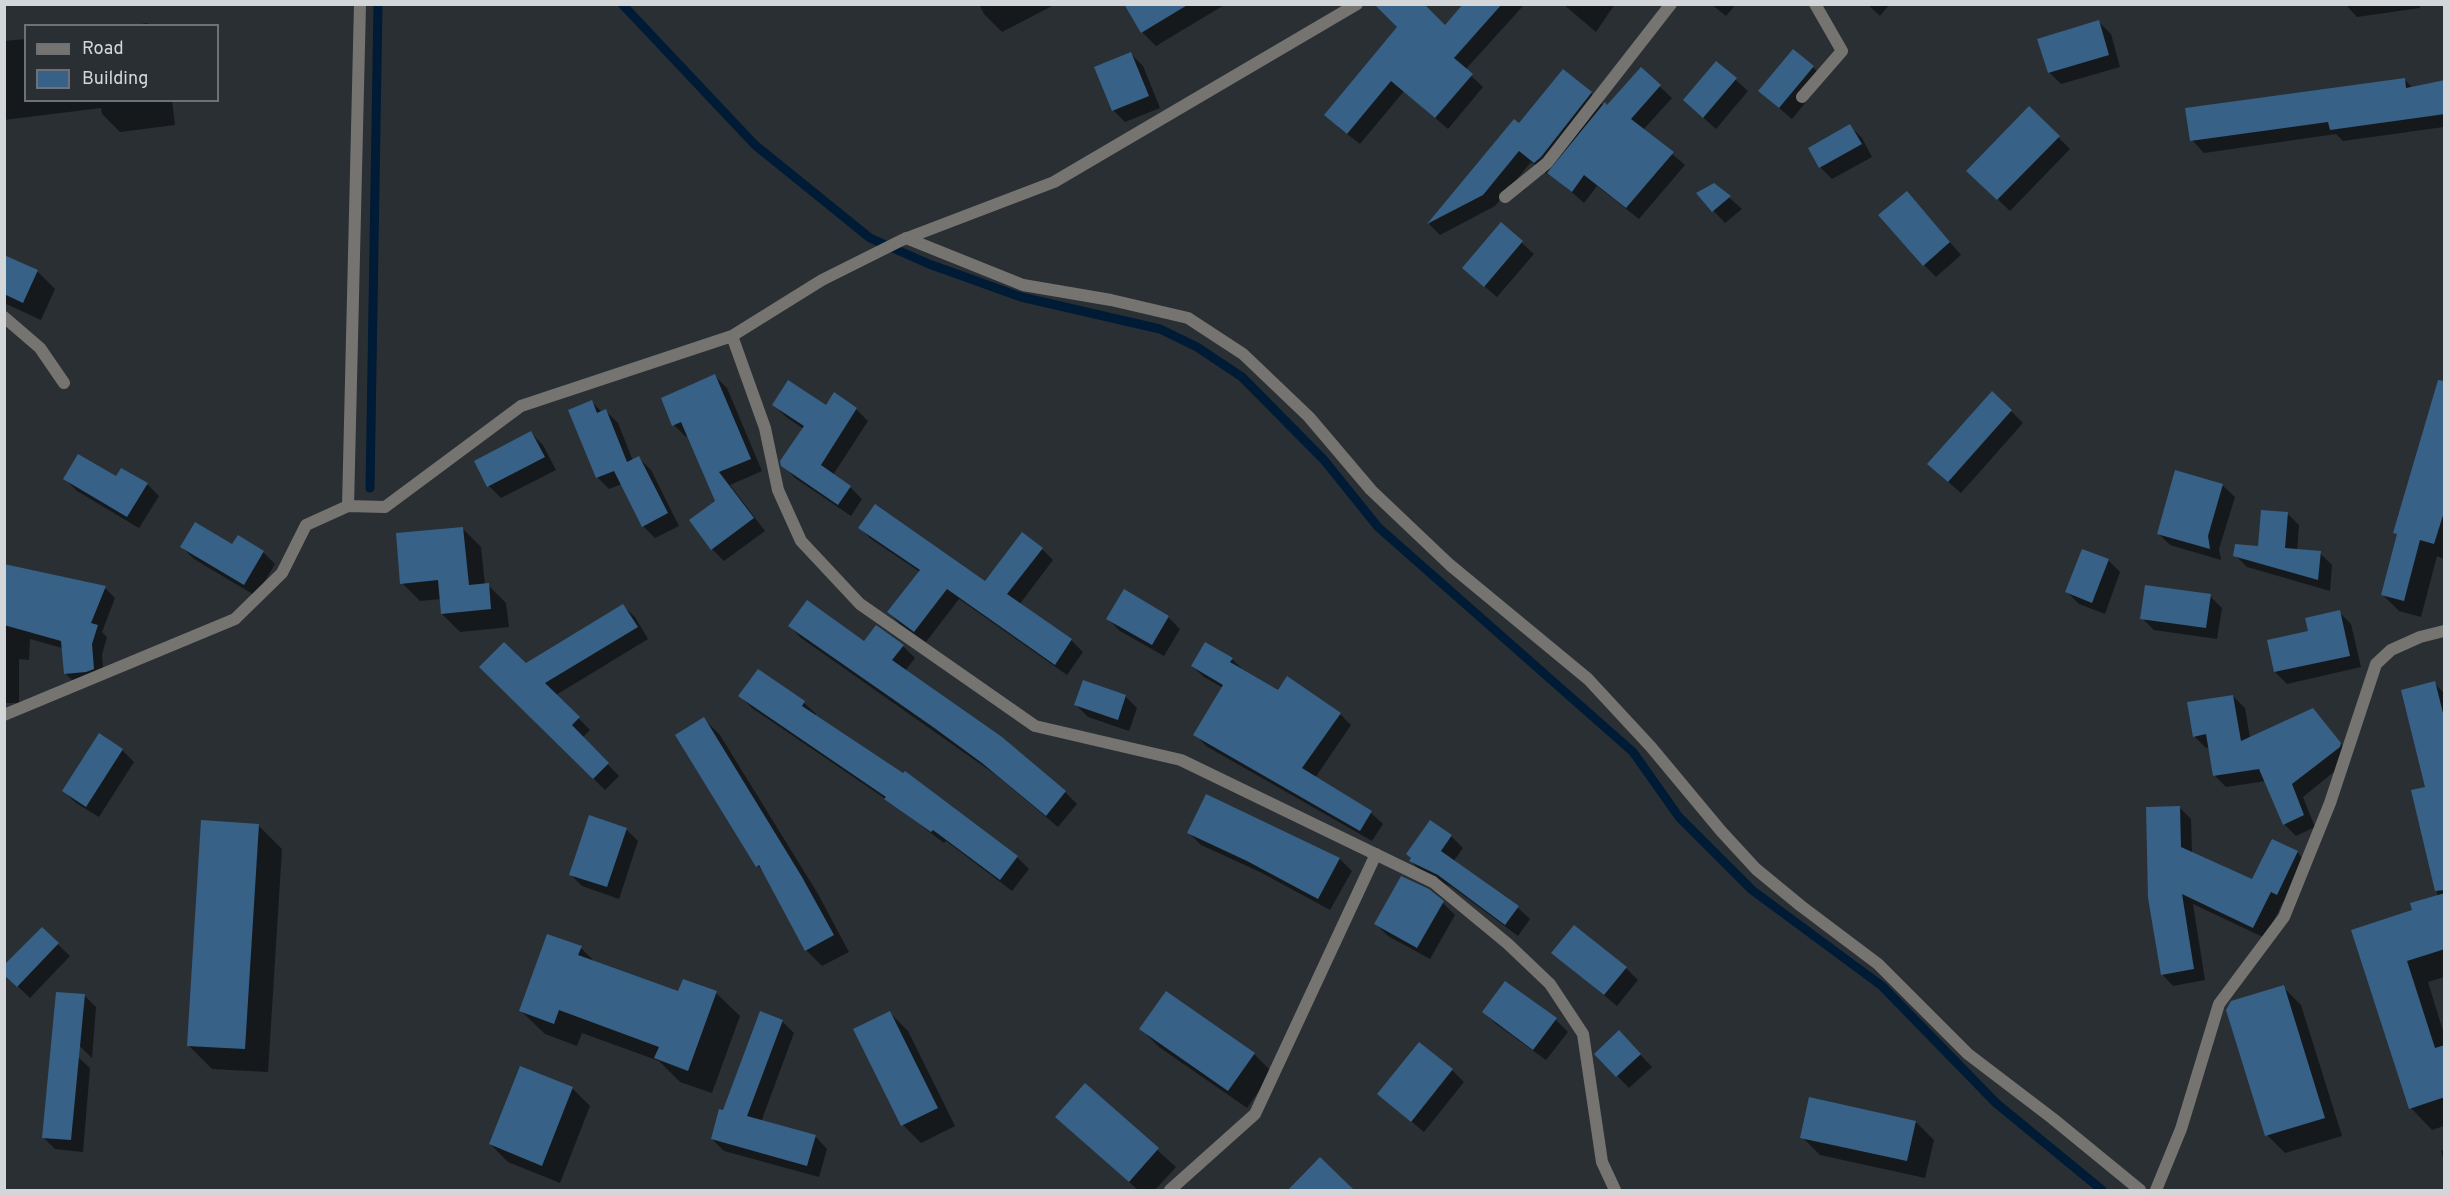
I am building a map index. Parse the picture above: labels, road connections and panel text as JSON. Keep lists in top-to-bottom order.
{
  "legend": ["Road", "Building"]
}
